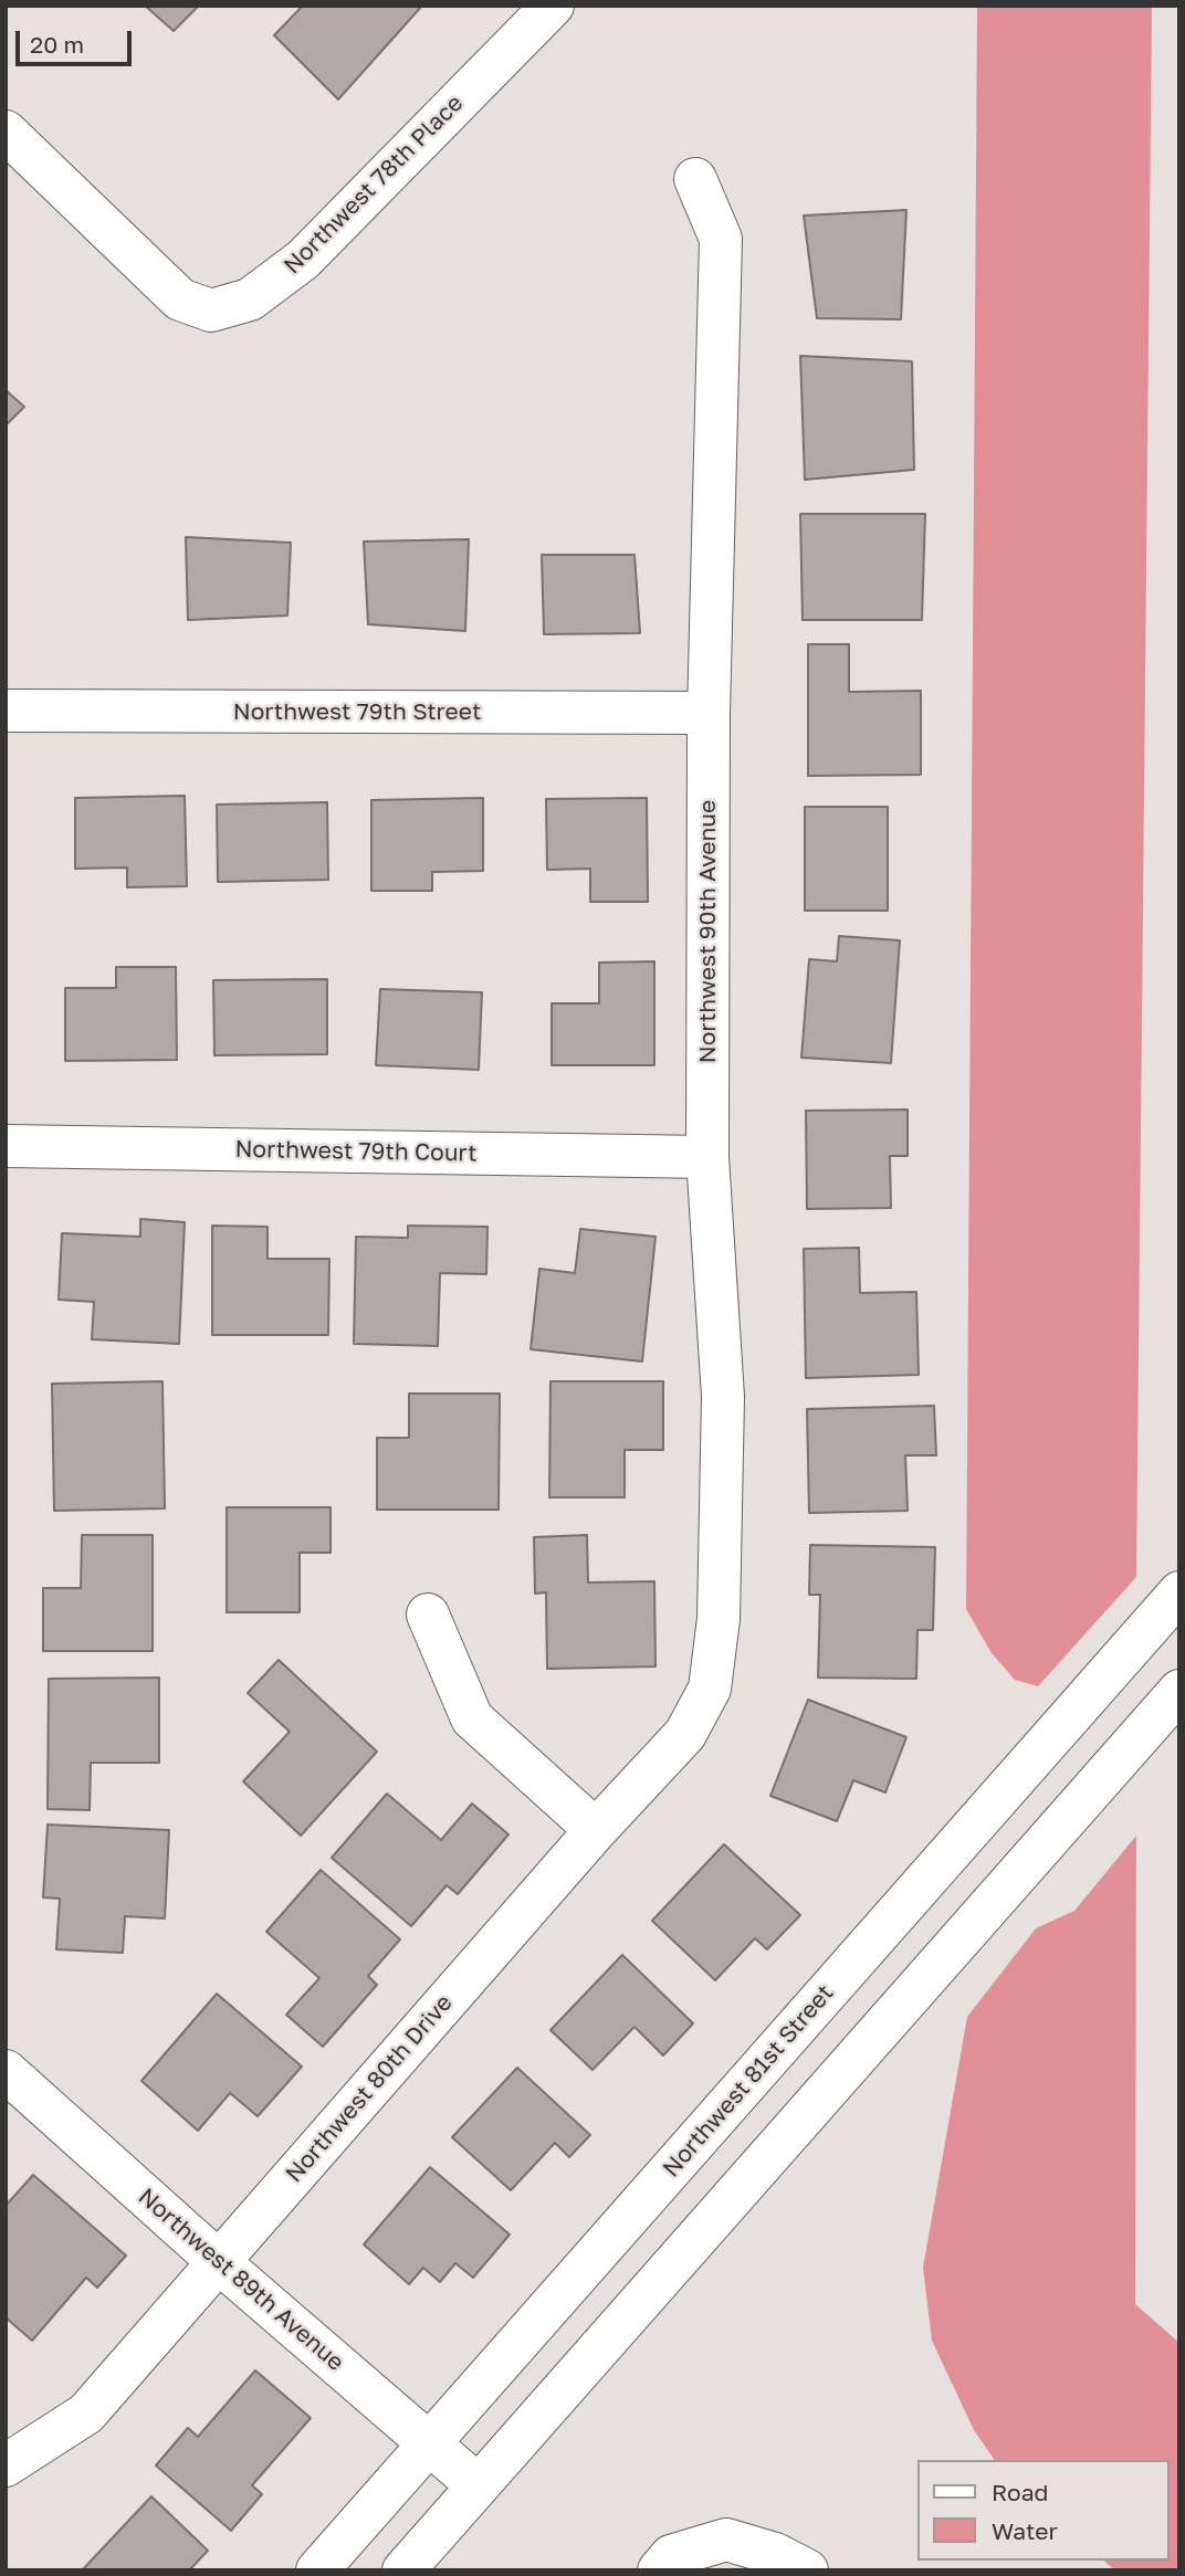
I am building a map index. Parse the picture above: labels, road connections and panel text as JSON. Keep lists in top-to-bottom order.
{
  "streets": {
    "street": [
      "Northwest 78th Place",
      "Northwest 79th Street",
      "Northwest 90th Avenue",
      "Northwest 79th Court",
      "Northwest 81st Street",
      "Northwest 80th Drive",
      "Northwest 89th Avenue"
    ]
  },
  "crossings": [
    ["Northwest 79th Street", "Northwest 90th Avenue"],
    ["Northwest 90th Avenue", "Northwest 79th Court"],
    ["Northwest 90th Avenue", "Northwest 80th Drive"],
    ["Northwest 81st Street", "Northwest 89th Avenue"],
    ["Northwest 80th Drive", "Northwest 89th Avenue"]
  ],
  "legend": ["Road", "Water"],
  "scale_bar": "20 m"
}
